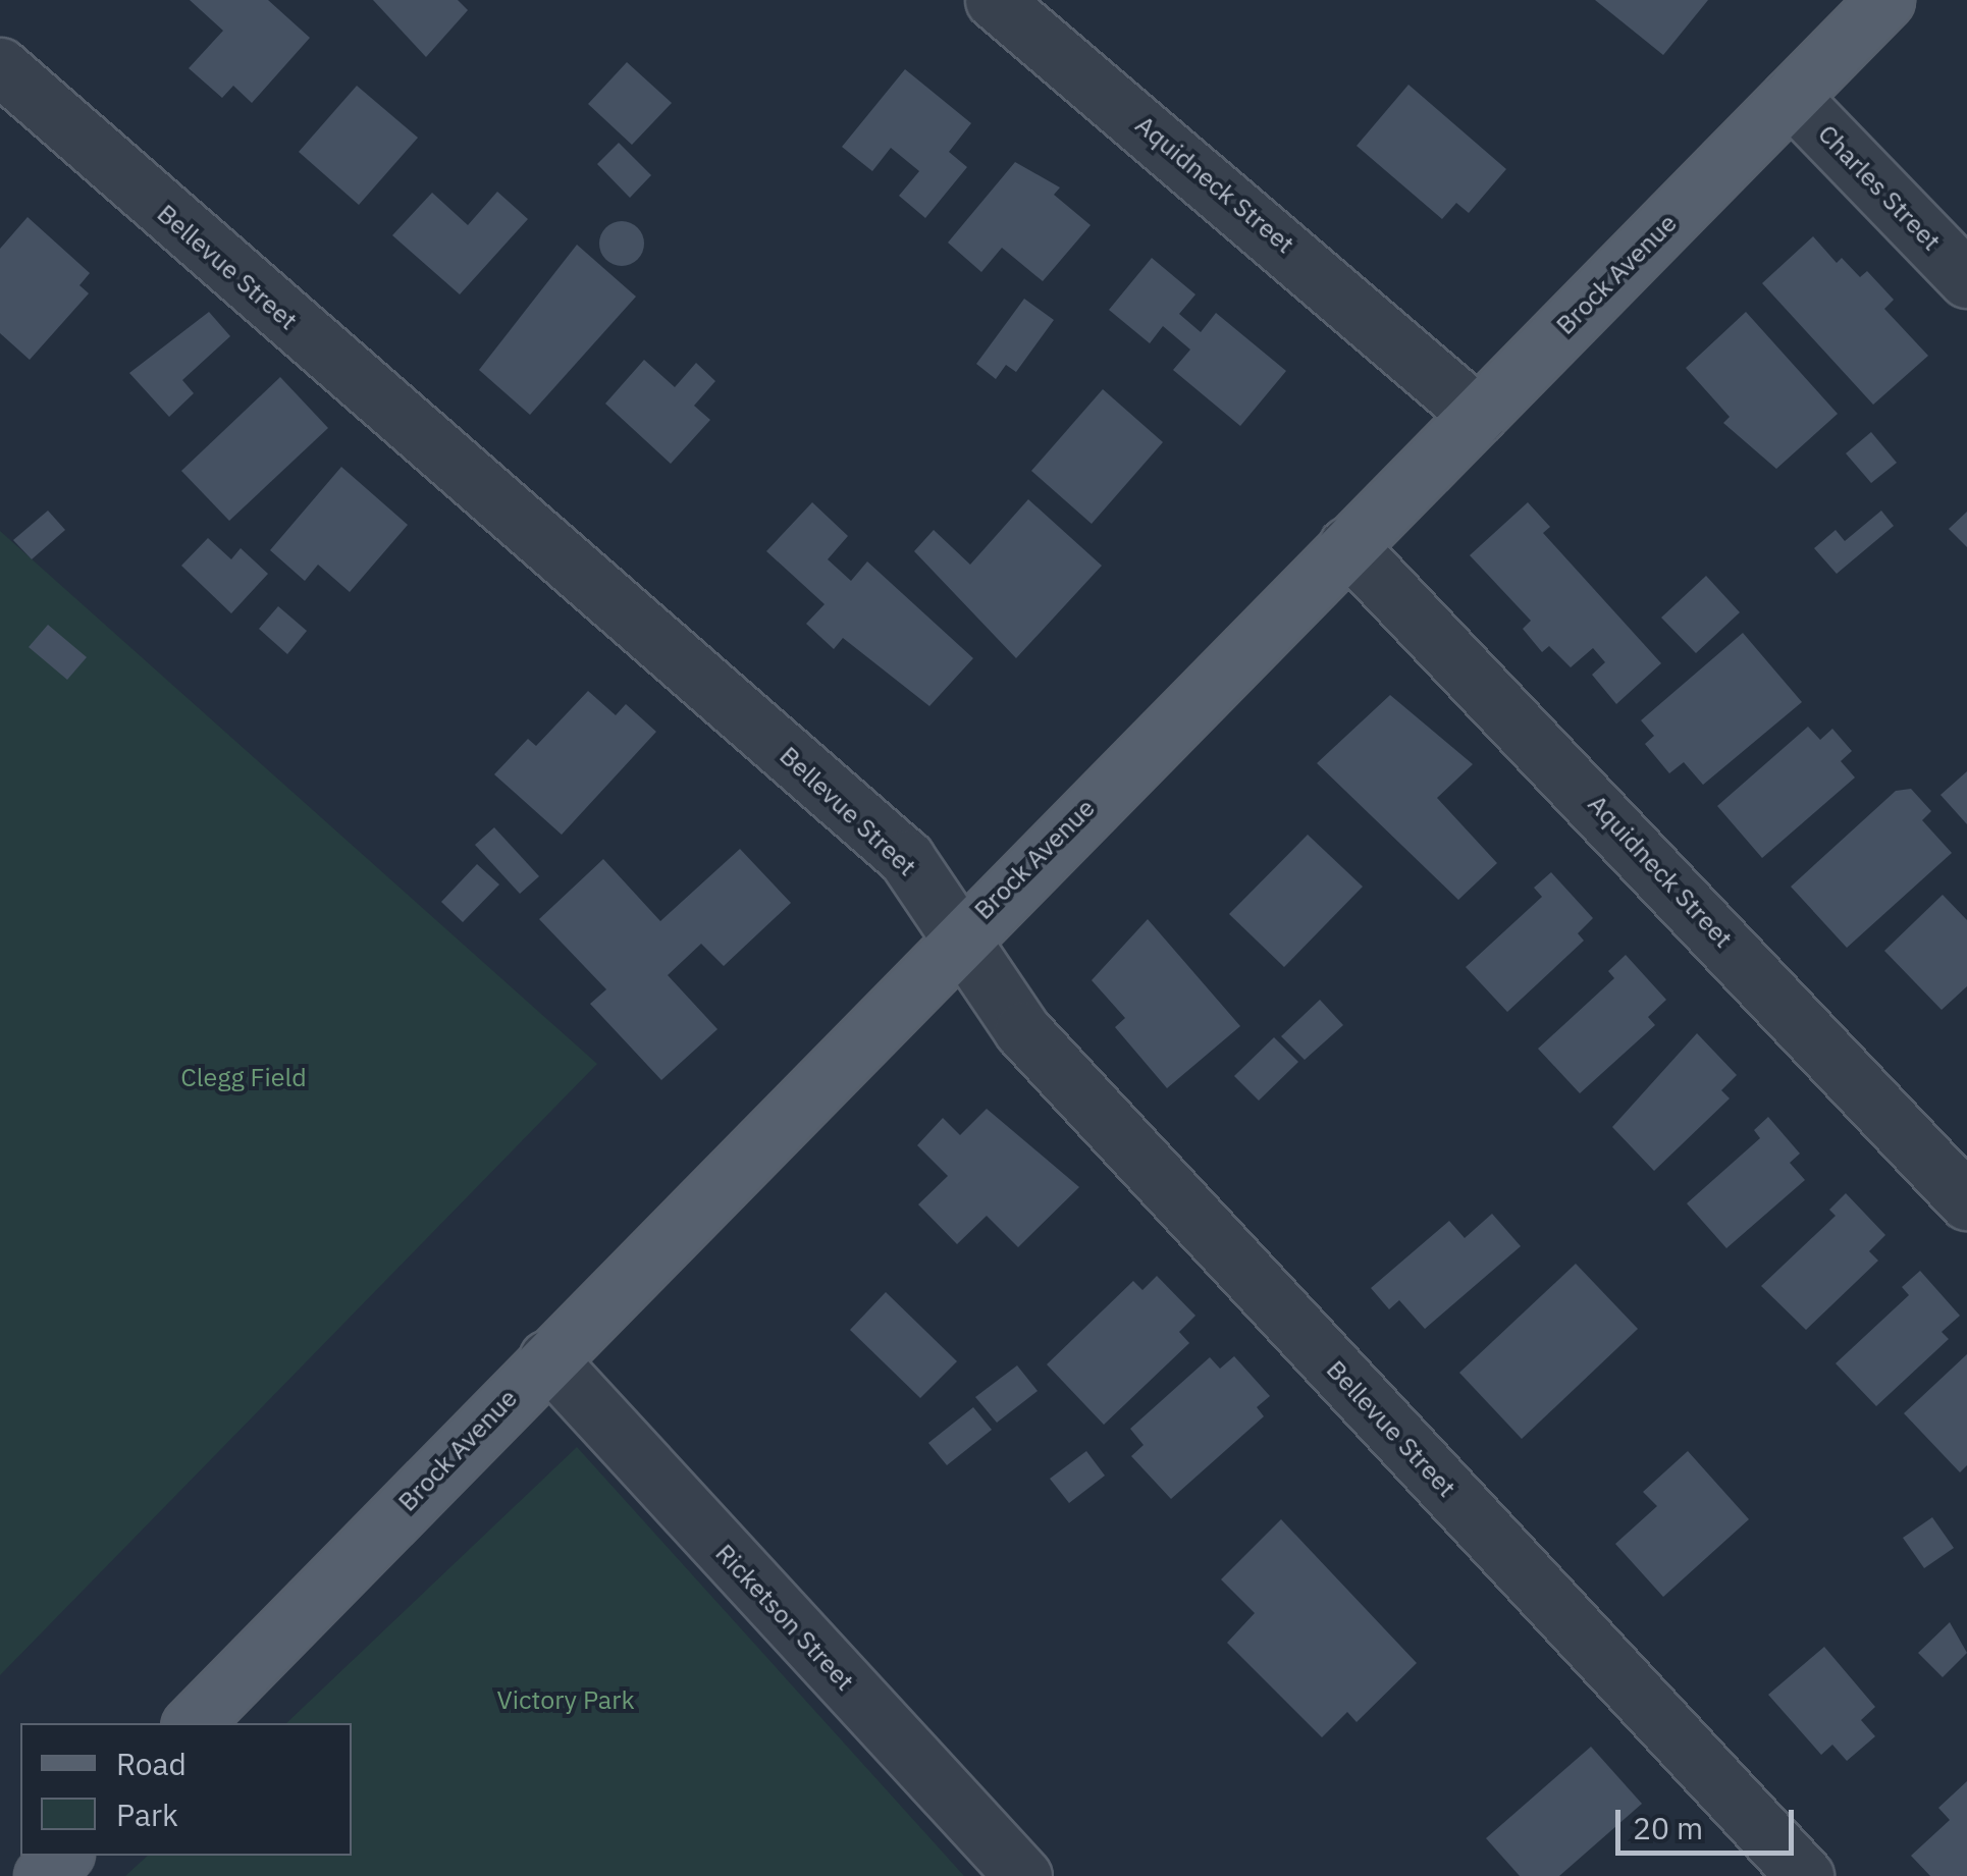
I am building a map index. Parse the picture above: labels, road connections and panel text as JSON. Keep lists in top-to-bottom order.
{
  "streets": {
    "main road": ["Brock Avenue"],
    "street": [
      "Aquidneck Street",
      "Charles Street",
      "Bellevue Street",
      "Ricketson Street"
    ]
  },
  "crossings": [
    ["Aquidneck Street", "Brock Avenue"],
    ["Charles Street", "Brock Avenue"],
    ["Bellevue Street", "Brock Avenue"],
    ["Brock Avenue", "Ricketson Street"]
  ],
  "parks": ["Clegg Field", "Victory Park"],
  "legend": ["Road", "Park"],
  "scale_bar": "20 m"
}
